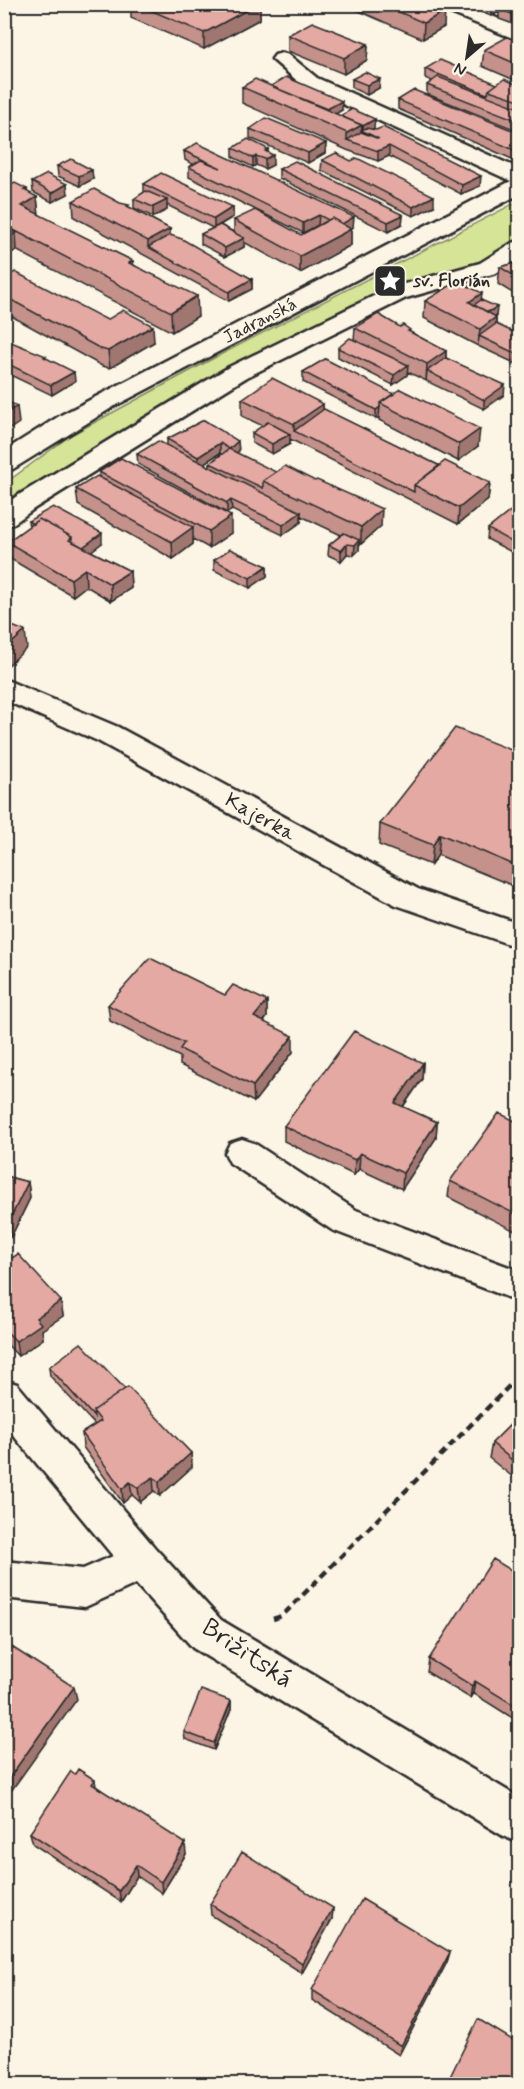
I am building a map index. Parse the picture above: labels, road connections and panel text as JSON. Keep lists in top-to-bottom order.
{
  "streets": {
    "street": ["Jadranská", "Kajerka", "Brižitská"]
  },
  "places": {
    "place": ["sv. Florián"]
  },
  "north": "bottom left"
}
